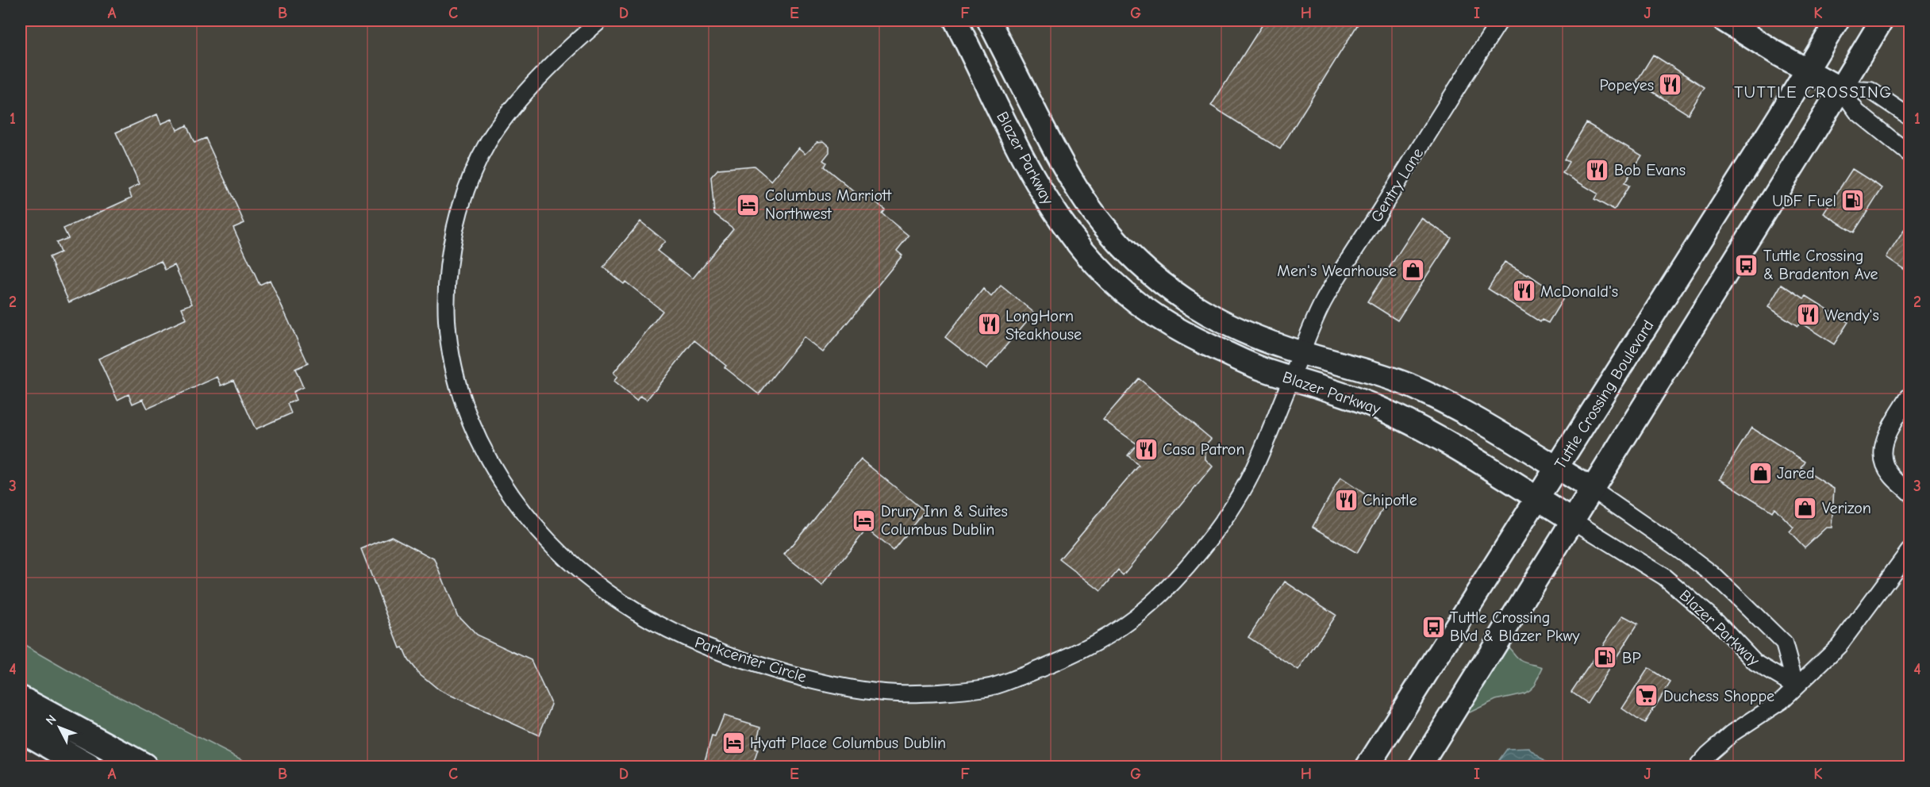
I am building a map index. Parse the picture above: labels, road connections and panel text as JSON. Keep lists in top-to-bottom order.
{
  "streets": {
    "street": [
      "Blazer Parkway",
      "Gentry Lane",
      "Tuttle Crossing Boulevard",
      "Parkcenter Circle"
    ]
  },
  "crossings": [
    ["Blazer Parkway", "Gentry Lane"],
    ["Blazer Parkway", "Tuttle Crossing Boulevard"],
    ["Blazer Parkway", "Parkcenter Circle"],
    ["Gentry Lane", "Parkcenter Circle"]
  ],
  "districts": ["TUTTLE CROSSING"],
  "places": {
    "restaurant": [
      "Popeyes",
      "Bob Evans",
      "McDonald's",
      "Wendy's",
      "LongHorn Steakhouse",
      "Casa Patron",
      "Chipotle"
    ],
    "fuel station": ["UDF Fuel", "BP"],
    "hotel": ["Columbus Marriott Northwest", "Drury Inn & Suites Columbus Dublin", "Hyatt Place Columbus Dublin"],
    "bus stop": ["Tuttle Crossing & Bradenton Ave", "Tuttle Crossing Blvd & Blazer Pkwy"],
    "shop": ["Men's Wearhouse", "Jared", "Verizon"],
    "supermarket": ["Duchess Shoppe"]
  },
  "north": "top left",
  "grid": {
    "columns": [
      "A",
      "B",
      "C",
      "D",
      "E",
      "F",
      "G",
      "H",
      "I",
      "J",
      "K"
    ],
    "rows": [
      "1",
      "2",
      "3",
      "4"
    ]
  }
}
